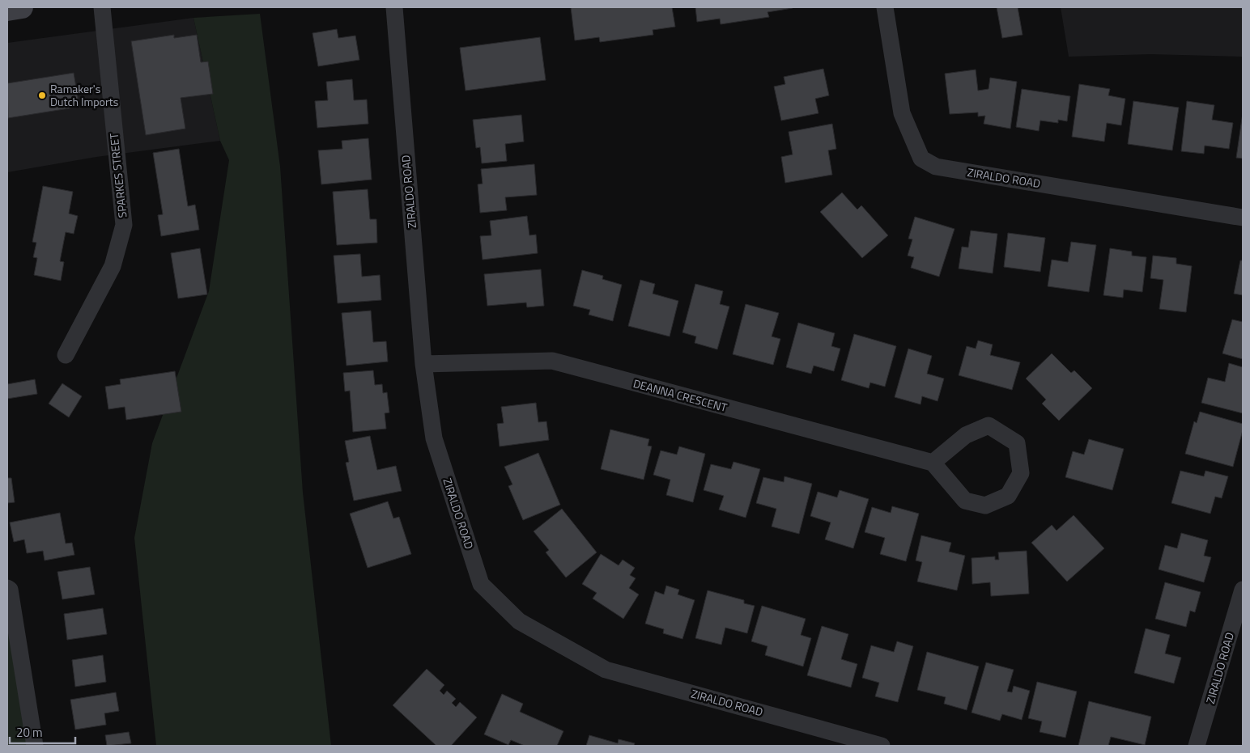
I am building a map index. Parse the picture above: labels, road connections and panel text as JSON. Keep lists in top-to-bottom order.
{
  "streets": {
    "street": ["SPARKES STREET", "ZIRALDO ROAD", "DEANNA CRESCENT"]
  },
  "crossings": [
    ["ZIRALDO ROAD", "DEANNA CRESCENT"]
  ],
  "places": ["Ramaker's Dutch Imports"],
  "scale_bar": "20 m"
}
